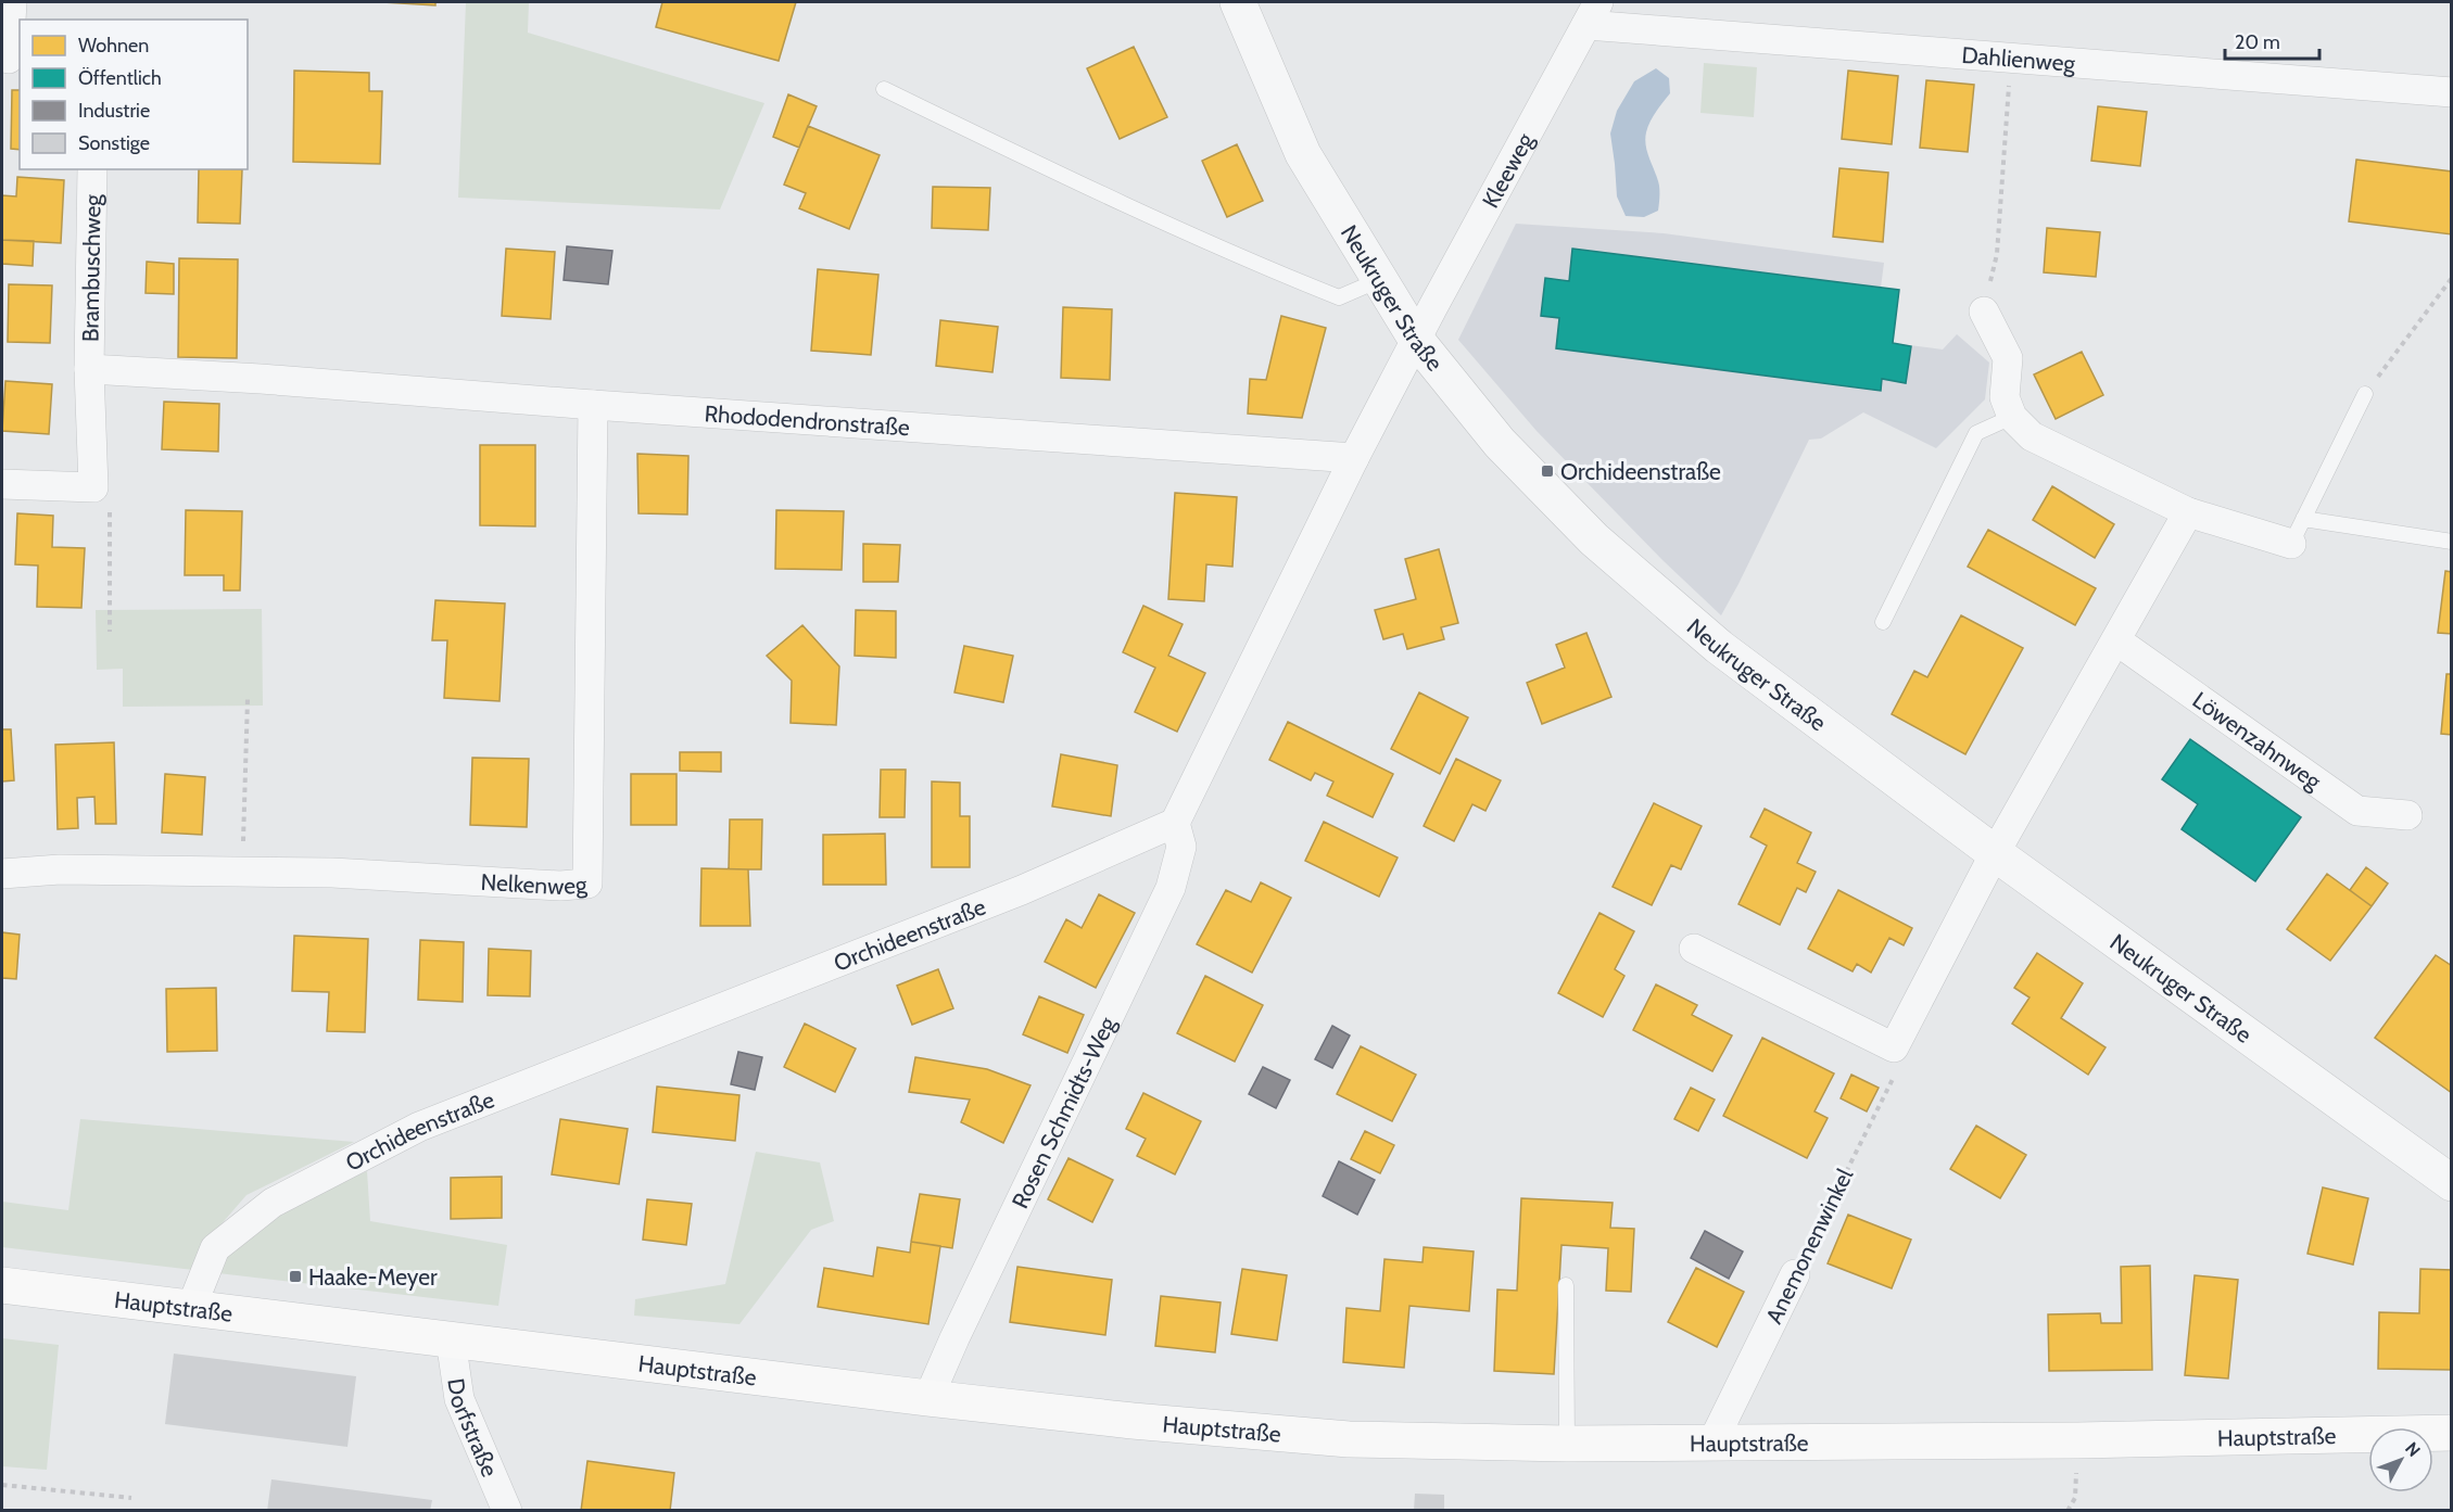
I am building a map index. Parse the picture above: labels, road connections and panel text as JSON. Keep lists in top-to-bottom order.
{
  "streets": {
    "main road": ["Hauptstraße"],
    "street": [
      "Dahlienweg",
      "Kleeweg",
      "Brambuschweg",
      "Neukruger Straße",
      "Rhododendronstraße",
      "Löwenzahnweg",
      "Nelkenweg",
      "Orchideenstraße",
      "Rosen Schmidts-Weg",
      "Anemonenwinkel",
      "Dorfstraße"
    ]
  },
  "crossings": [
    ["Dahlienweg", "Kleeweg"],
    ["Kleeweg", "Neukruger Straße"],
    ["Brambuschweg", "Rhododendronstraße"],
    ["Rhododendronstraße", "Nelkenweg"],
    ["Orchideenstraße", "Rosen Schmidts-Weg"],
    ["Orchideenstraße", "Hauptstraße"],
    ["Rosen Schmidts-Weg", "Hauptstraße"],
    ["Anemonenwinkel", "Hauptstraße"],
    ["Hauptstraße", "Dorfstraße"]
  ],
  "places": {
    "transit": ["Orchideenstraße", "Haake-Meyer"]
  },
  "legend": [
    "Wohnen",
    "Öffentlich",
    "Industrie",
    "Sonstige"
  ],
  "scale_bar": "20 m",
  "north": "top right"
}
